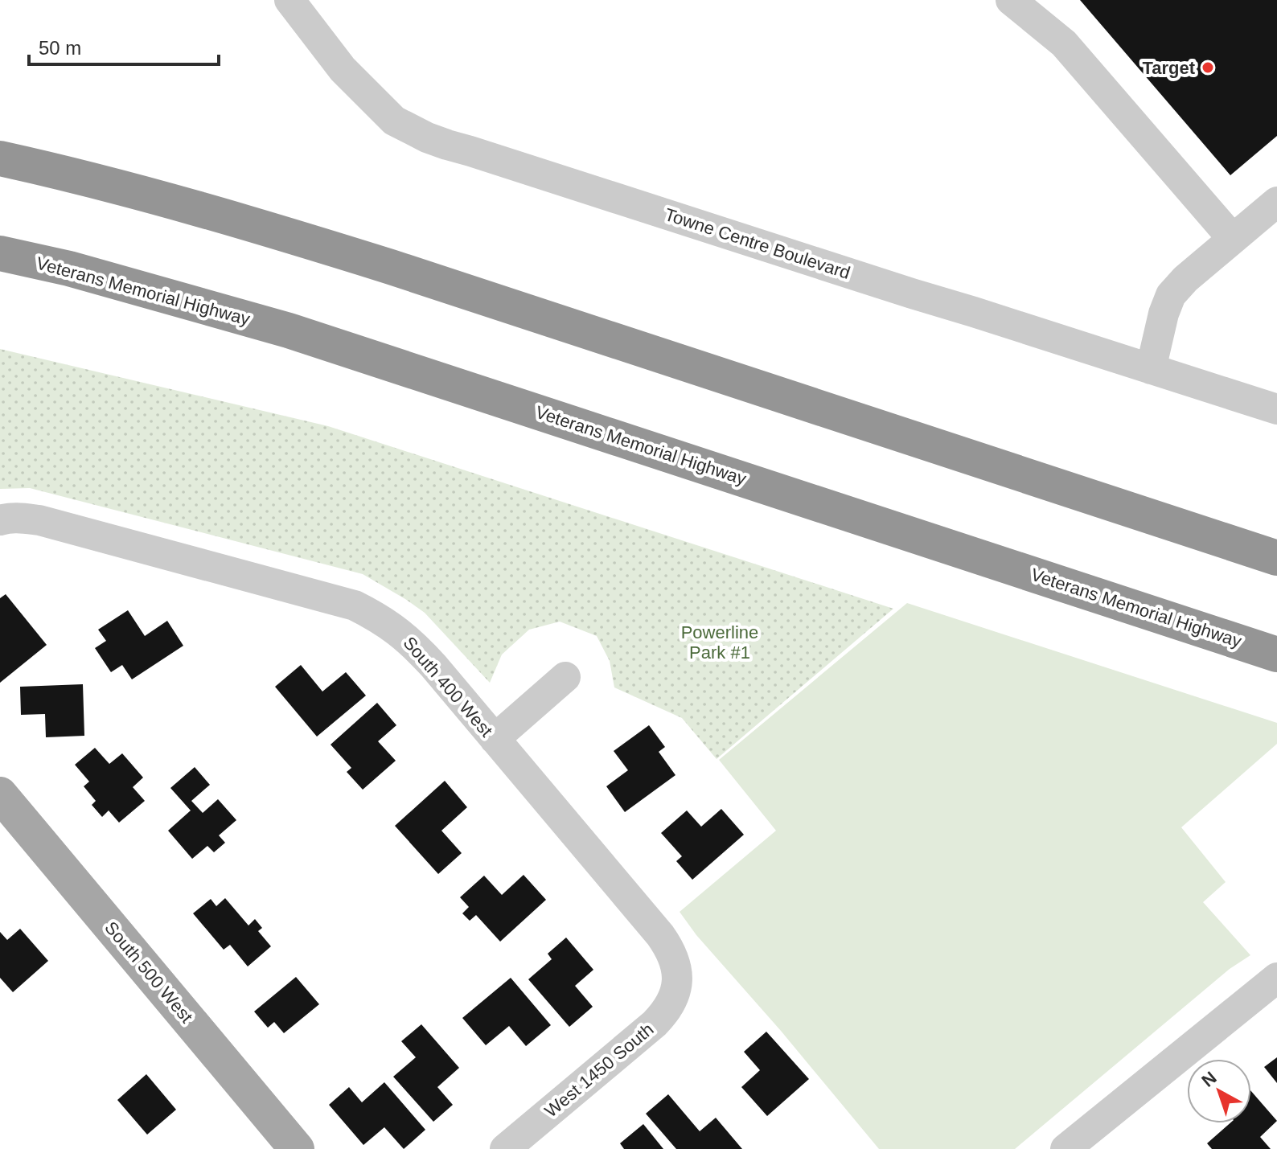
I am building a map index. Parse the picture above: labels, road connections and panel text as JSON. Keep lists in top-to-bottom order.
{
  "streets": {
    "highway": ["Veterans Memorial Highway"],
    "main road": ["South 500 West"],
    "street": ["Towne Centre Boulevard", "South 400 West", "West 1450 South"]
  },
  "crossings": [
    ["South 400 West", "West 1450 South"]
  ],
  "parks": ["Powerline Park #1"],
  "places": ["Target"],
  "scale_bar": "50 m",
  "north": "top left"
}
